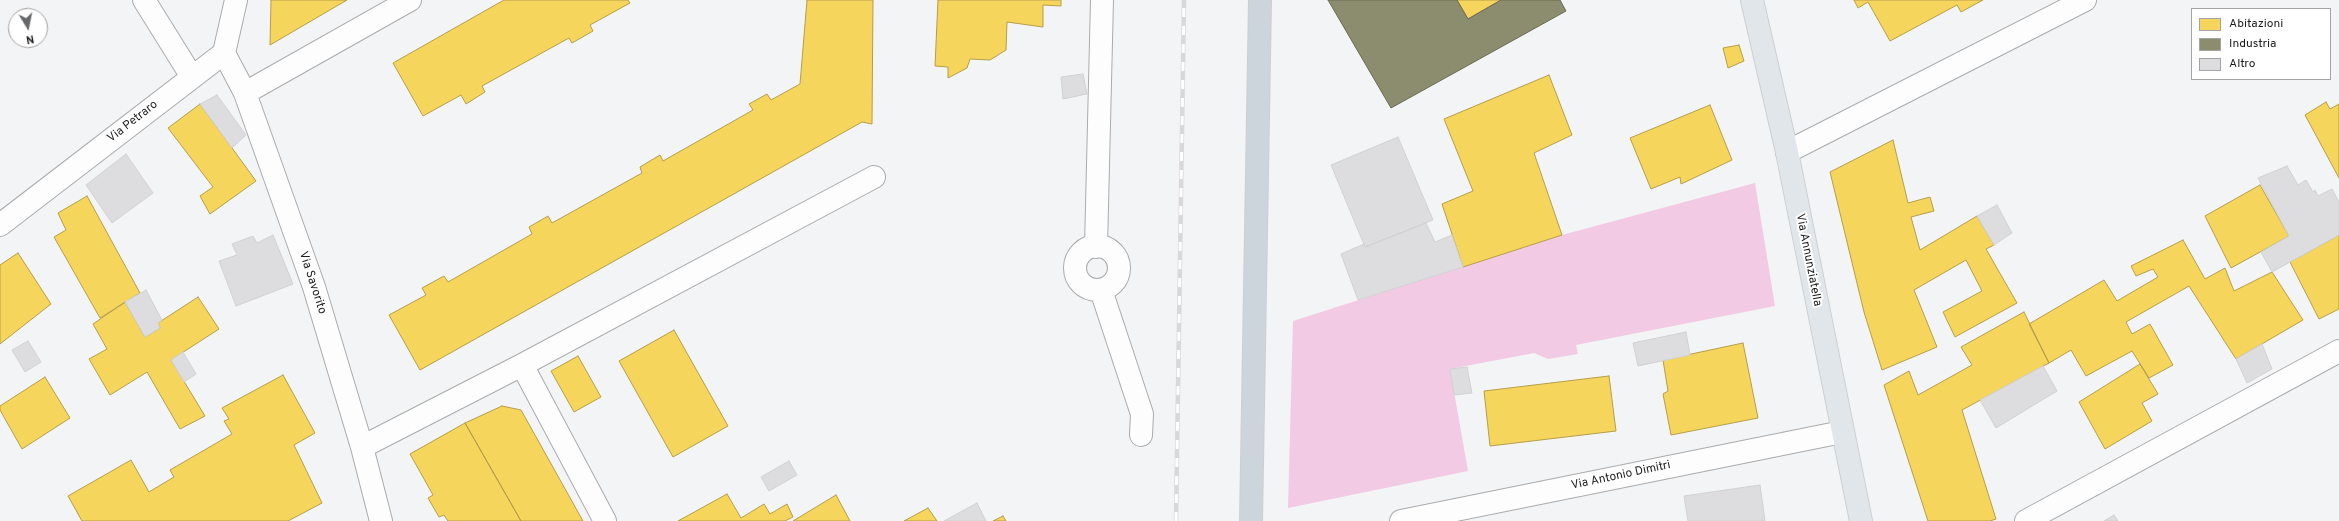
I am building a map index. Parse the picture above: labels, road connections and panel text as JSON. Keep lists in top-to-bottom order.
{
  "streets": {
    "main road": ["Via Annunziatella"],
    "street": ["Via Petraro", "Via Savorito", "Via Antonio Dimitri"]
  },
  "crossings": [
    ["Via Petraro", "Via Savorito"],
    ["Via Annunziatella", "Via Antonio Dimitri"]
  ],
  "legend": ["Abitazioni", "Industria", "Altro"],
  "north": "bottom"
}
